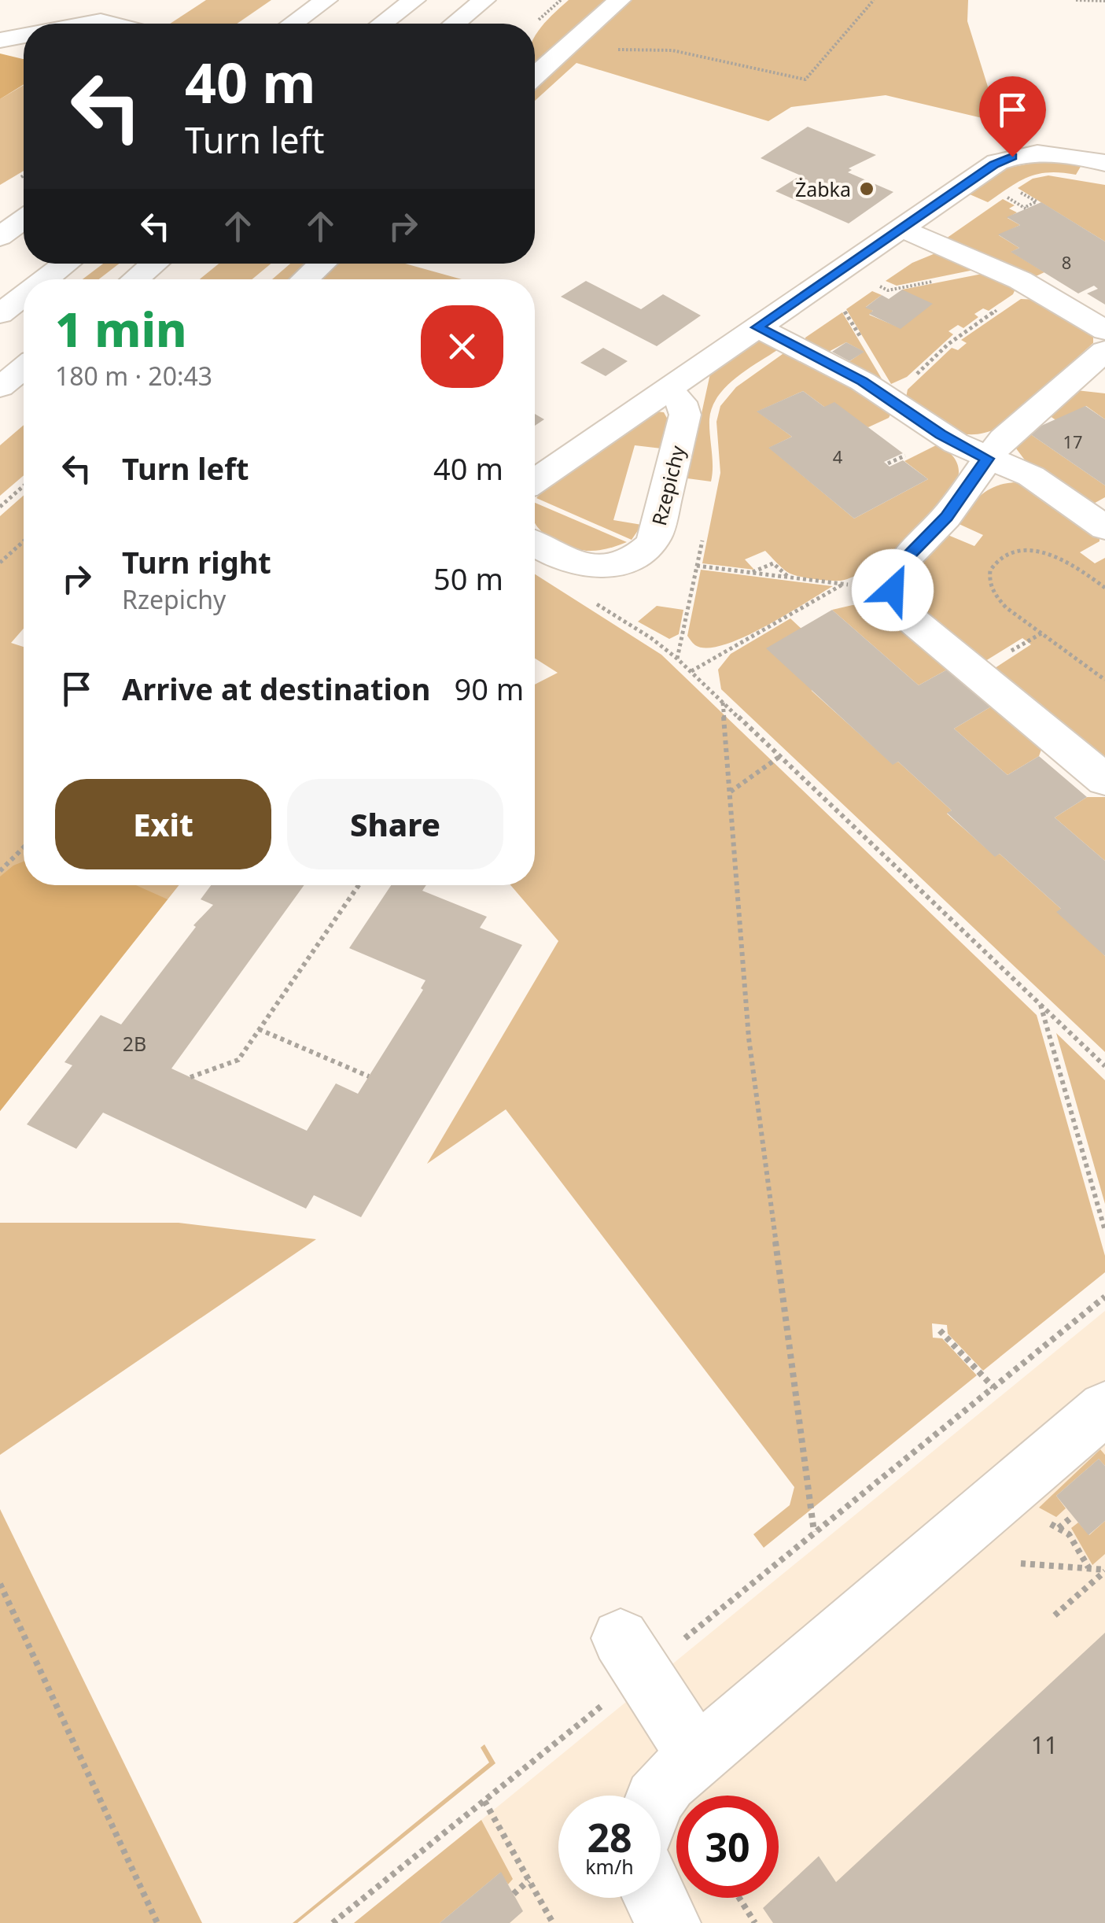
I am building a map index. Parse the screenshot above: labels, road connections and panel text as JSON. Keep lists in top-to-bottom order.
{
  "streets": {
    "main road": ["Rzepichy"]
  },
  "places": ["Żabka"],
  "house_numbers": [
    "8",
    "17",
    "4",
    "2B",
    "11"
  ],
  "page": {
    "turn": ["40 m", "Turn left"],
    "heading": ["1 min", "180 m · 20:43"],
    "list": [
      {
        "name": "Turn left",
        "value": "40 m"
      },
      {
        "name": "Turn right",
        "note": "Rzepichy",
        "value": "50 m"
      },
      {
        "name": "Arrive at destination",
        "value": "90 m"
      }
    ],
    "buttons": ["Exit", "Share"],
    "speed": "28 km/h",
    "limit": "30"
  }
}
